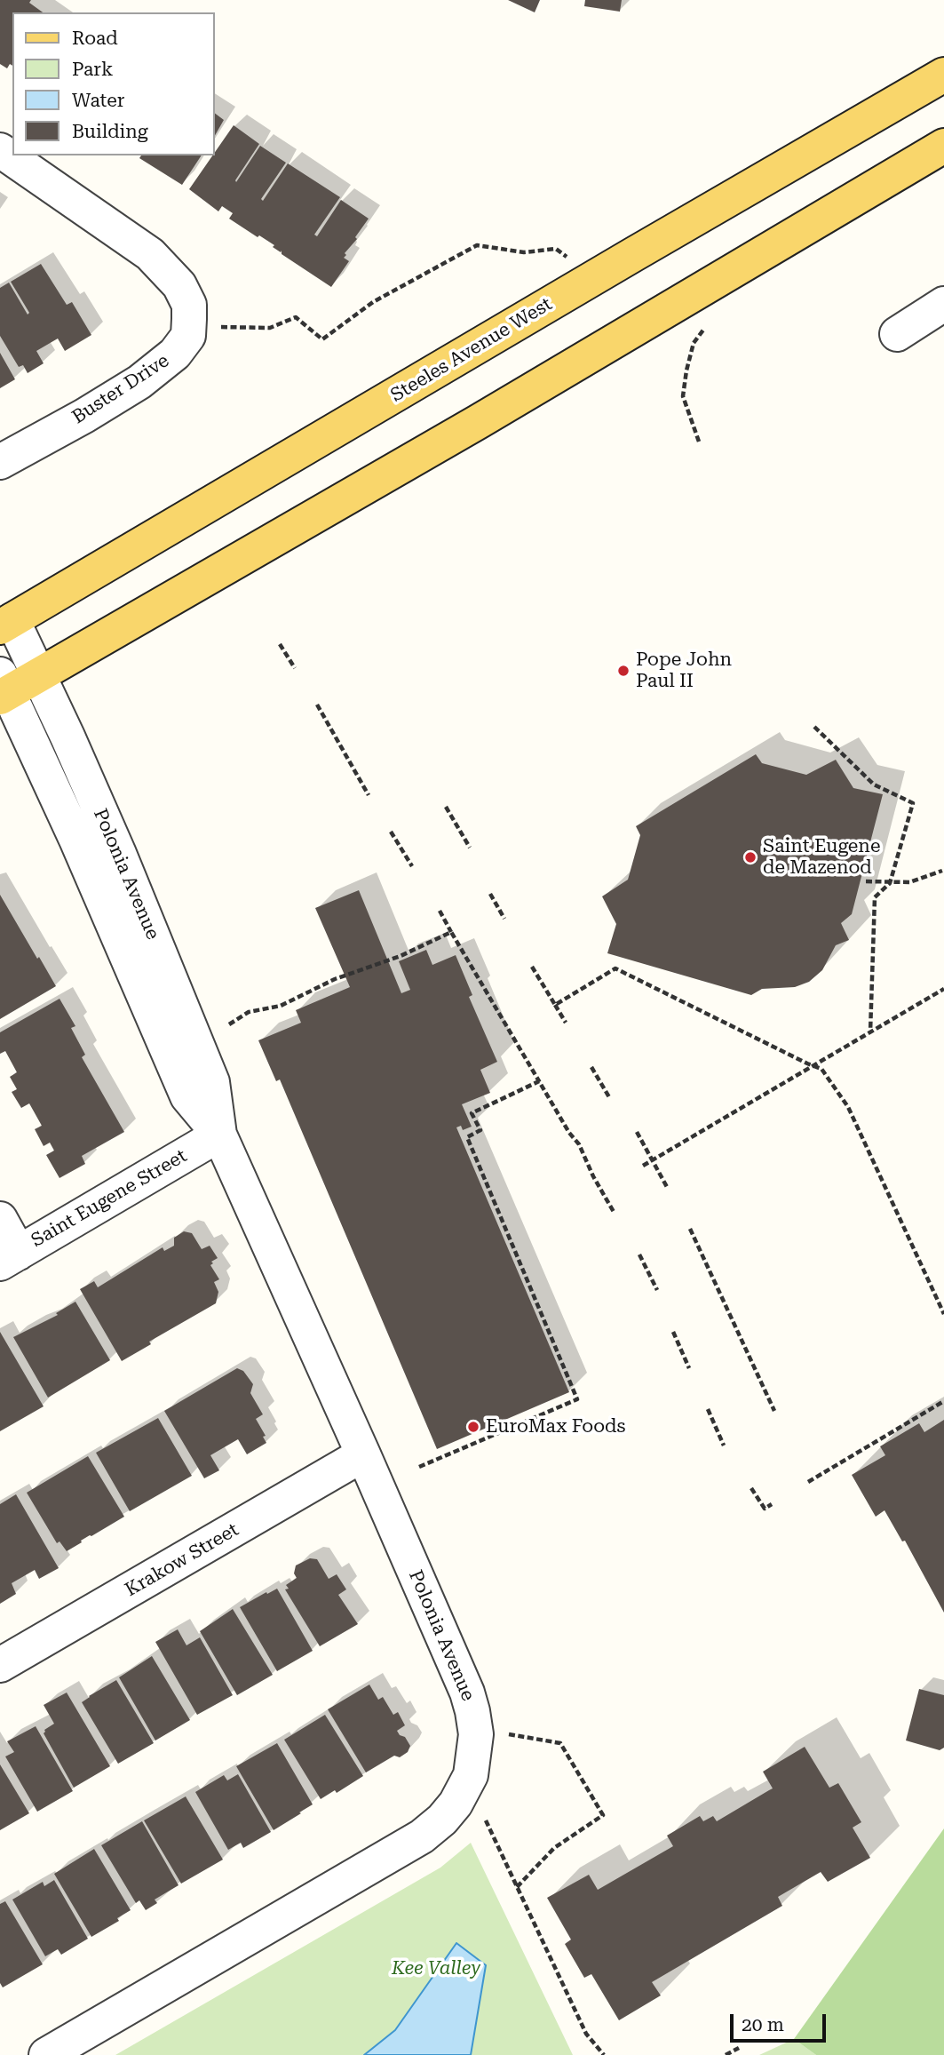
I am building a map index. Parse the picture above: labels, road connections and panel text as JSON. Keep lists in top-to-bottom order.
{
  "streets": {
    "main road": ["Steeles Avenue West"],
    "street": [
      "Buster Drive",
      "Polonia Avenue",
      "Saint Eugene Street",
      "Krakow Street"
    ]
  },
  "crossings": [
    ["Steeles Avenue West", "Polonia Avenue"],
    ["Polonia Avenue", "Saint Eugene Street"],
    ["Polonia Avenue", "Krakow Street"]
  ],
  "parks": ["Kee Valley"],
  "places": ["Pope John Paul II", "Saint Eugene de Mazenod", "EuroMax Foods"],
  "legend": [
    "Road",
    "Park",
    "Water",
    "Building"
  ],
  "scale_bar": "20 m"
}
